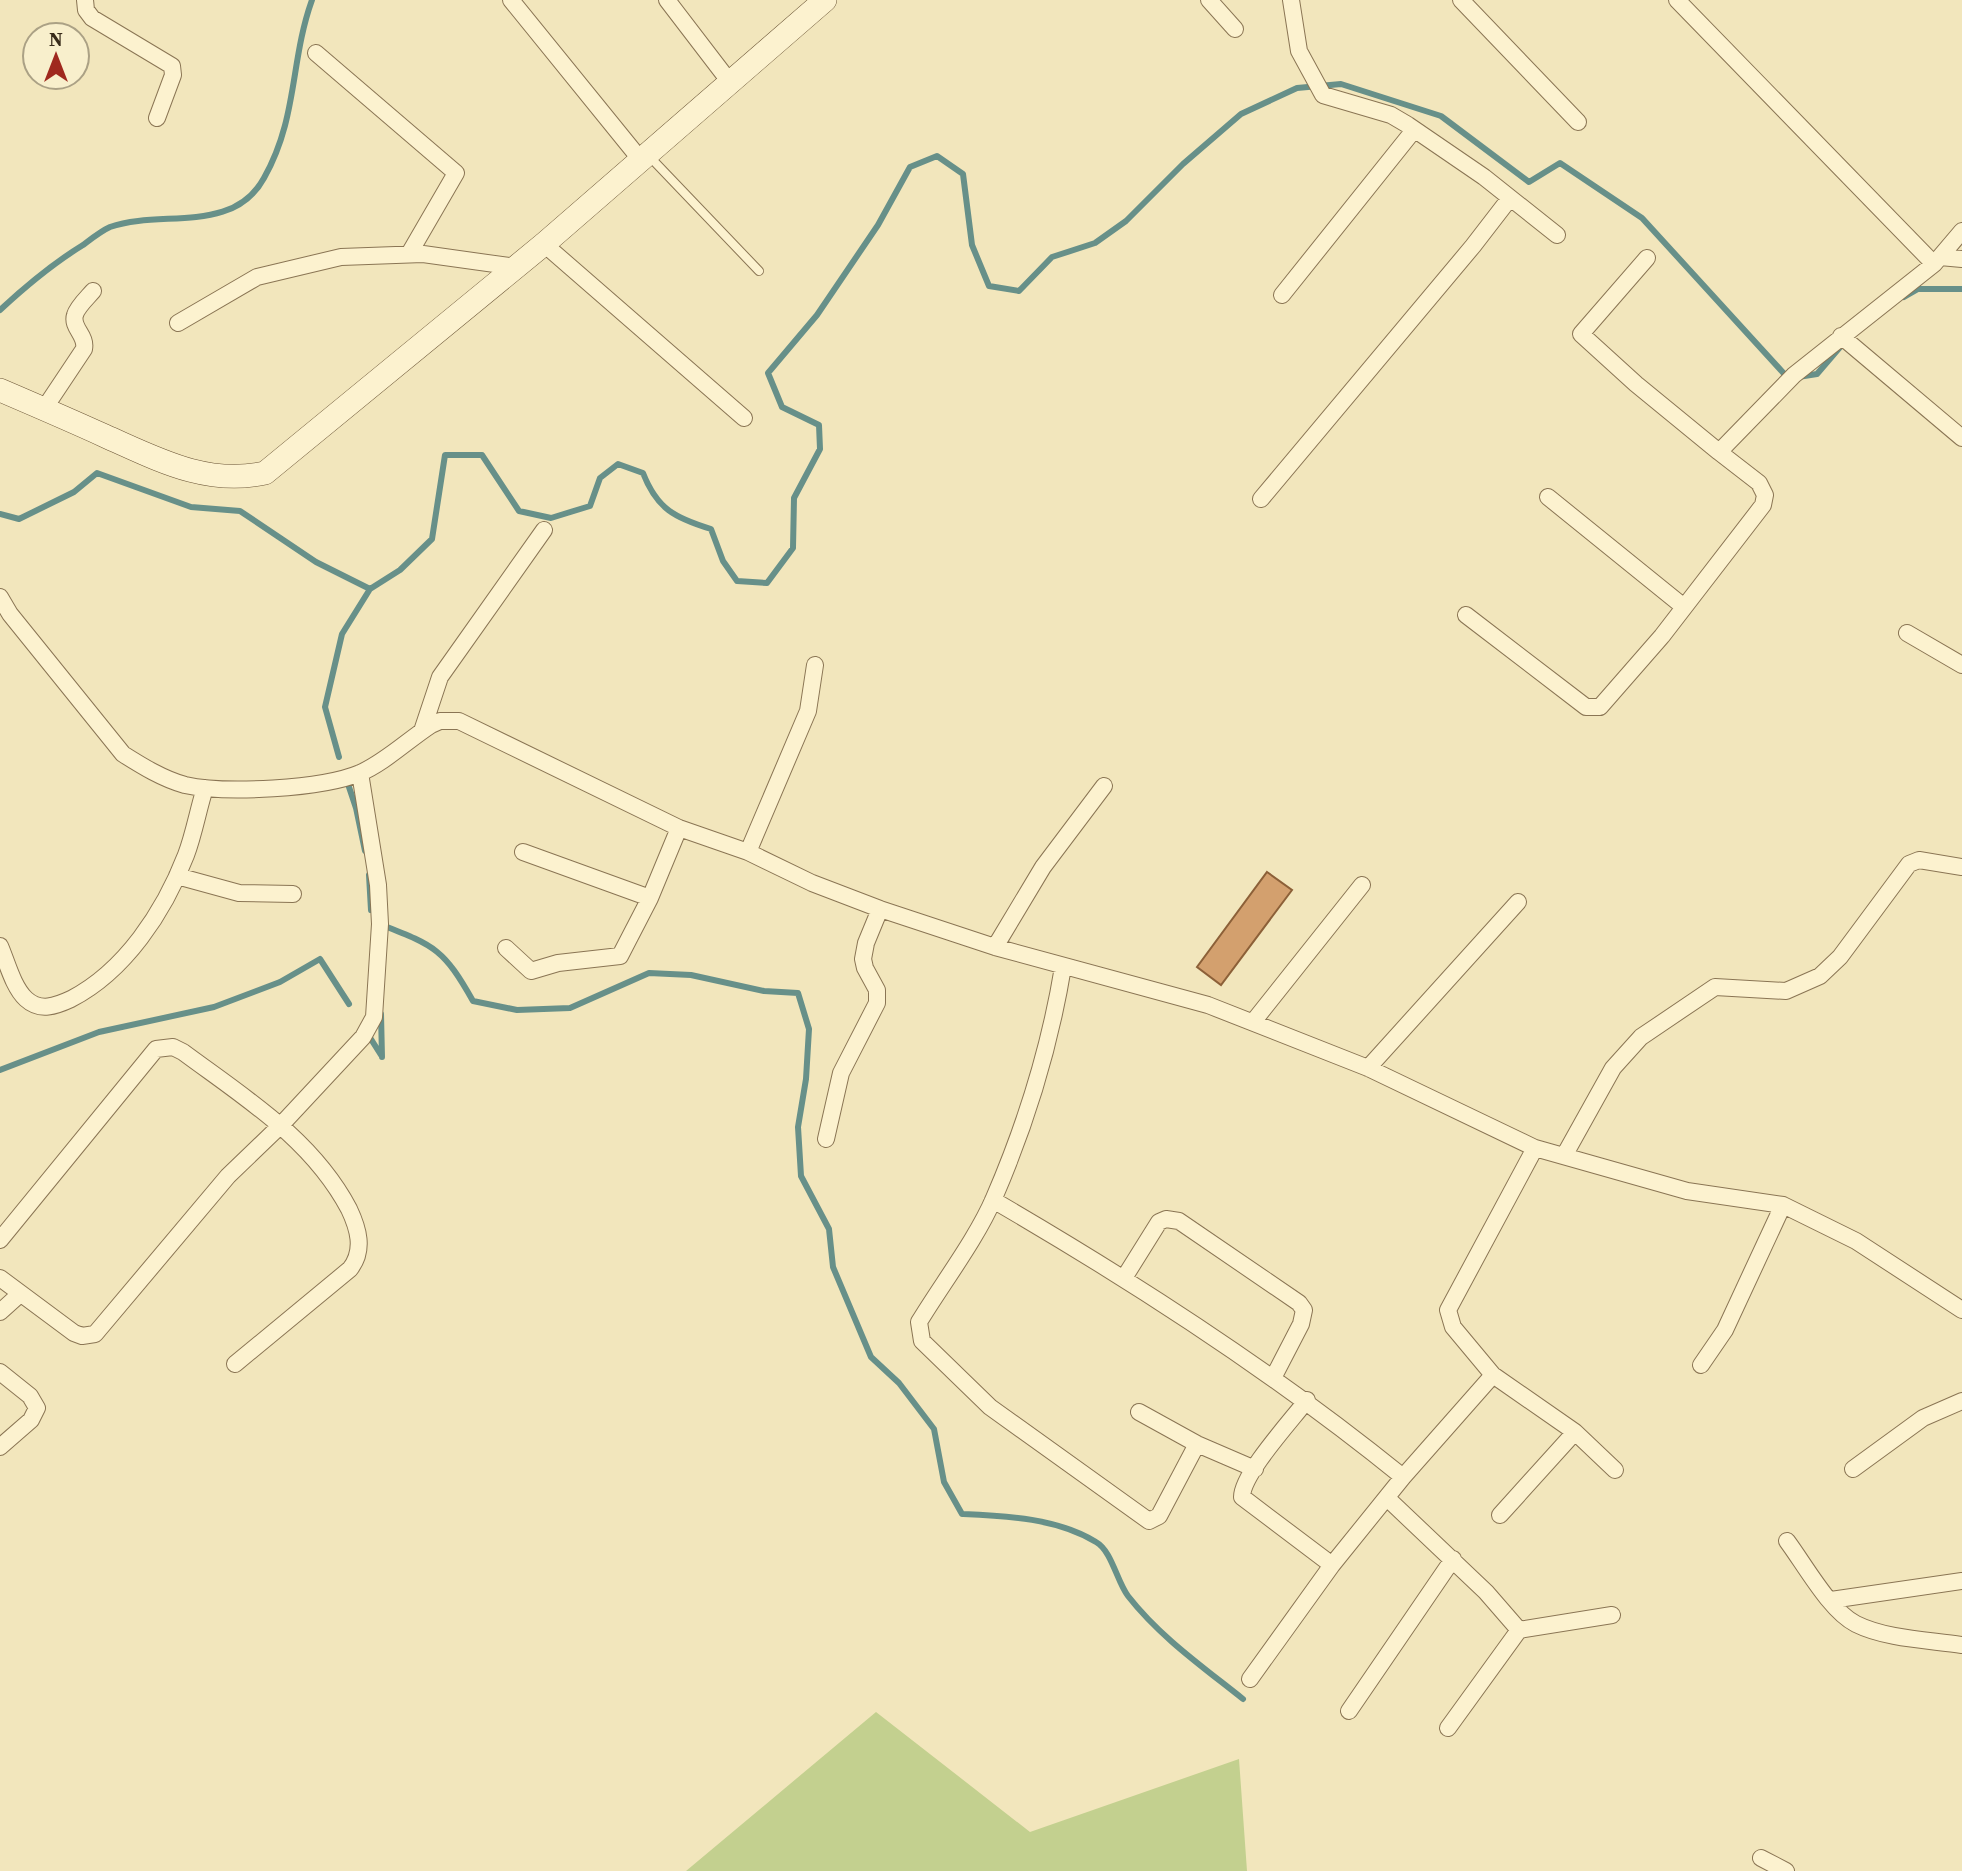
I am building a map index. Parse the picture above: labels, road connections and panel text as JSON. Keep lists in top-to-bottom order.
{
  "north": "top"
}
